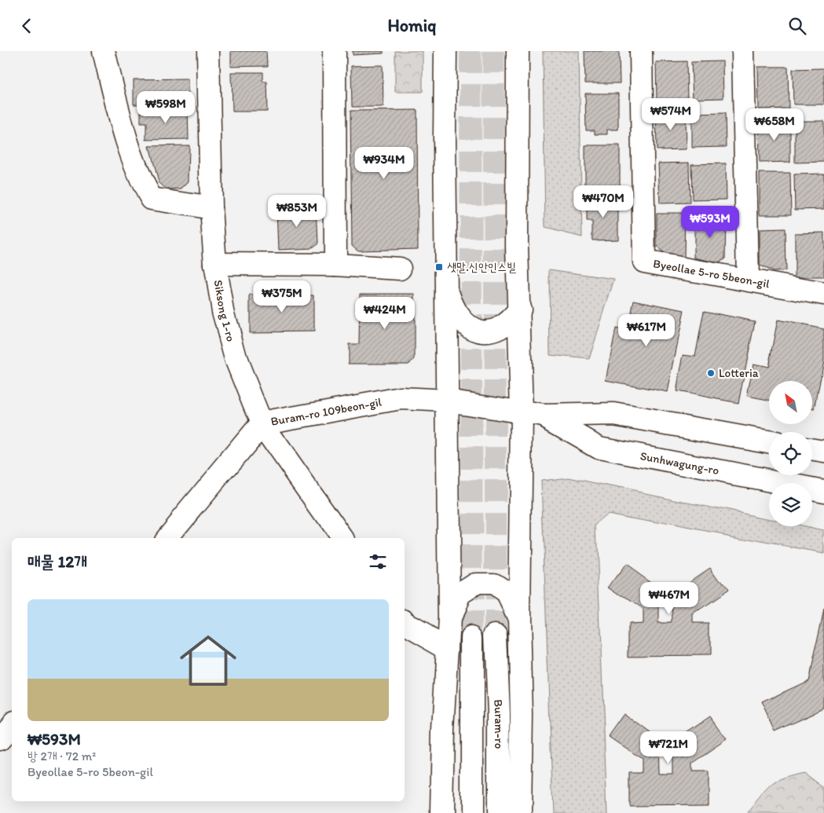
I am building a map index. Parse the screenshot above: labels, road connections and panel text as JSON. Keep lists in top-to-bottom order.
{
  "streets": {
    "street": [
      "Byeollae 5-ro 5beon-gil",
      "Siksong 1-ro",
      "Buram-ro 109beon-gil",
      "Sunhwagung-ro",
      "Buram-ro"
    ]
  },
  "crossings": [
    ["Siksong 1-ro", "Buram-ro 109beon-gil"],
    ["Buram-ro 109beon-gil", "Sunhwagung-ro"]
  ],
  "places": {
    "transit": ["샛말.신안인스빌"],
    "other": ["Lotteria"]
  },
  "north": "top left",
  "page": {
    "header": "Homiq",
    "price": [
      "₩598M",
      "₩574M",
      "₩658M",
      "₩934M",
      "₩470M",
      "₩853M",
      "₩593M",
      "₩375M",
      "₩424M",
      "₩617M",
      "₩467M",
      "₩721M"
    ],
    "heading": "매물 12개",
    "list": [
      {
        "name": "₩593M",
        "note": "방 2개 · 72 m² · Byeollae 5-ro 5beon-gil"
      }
    ]
  }
}
